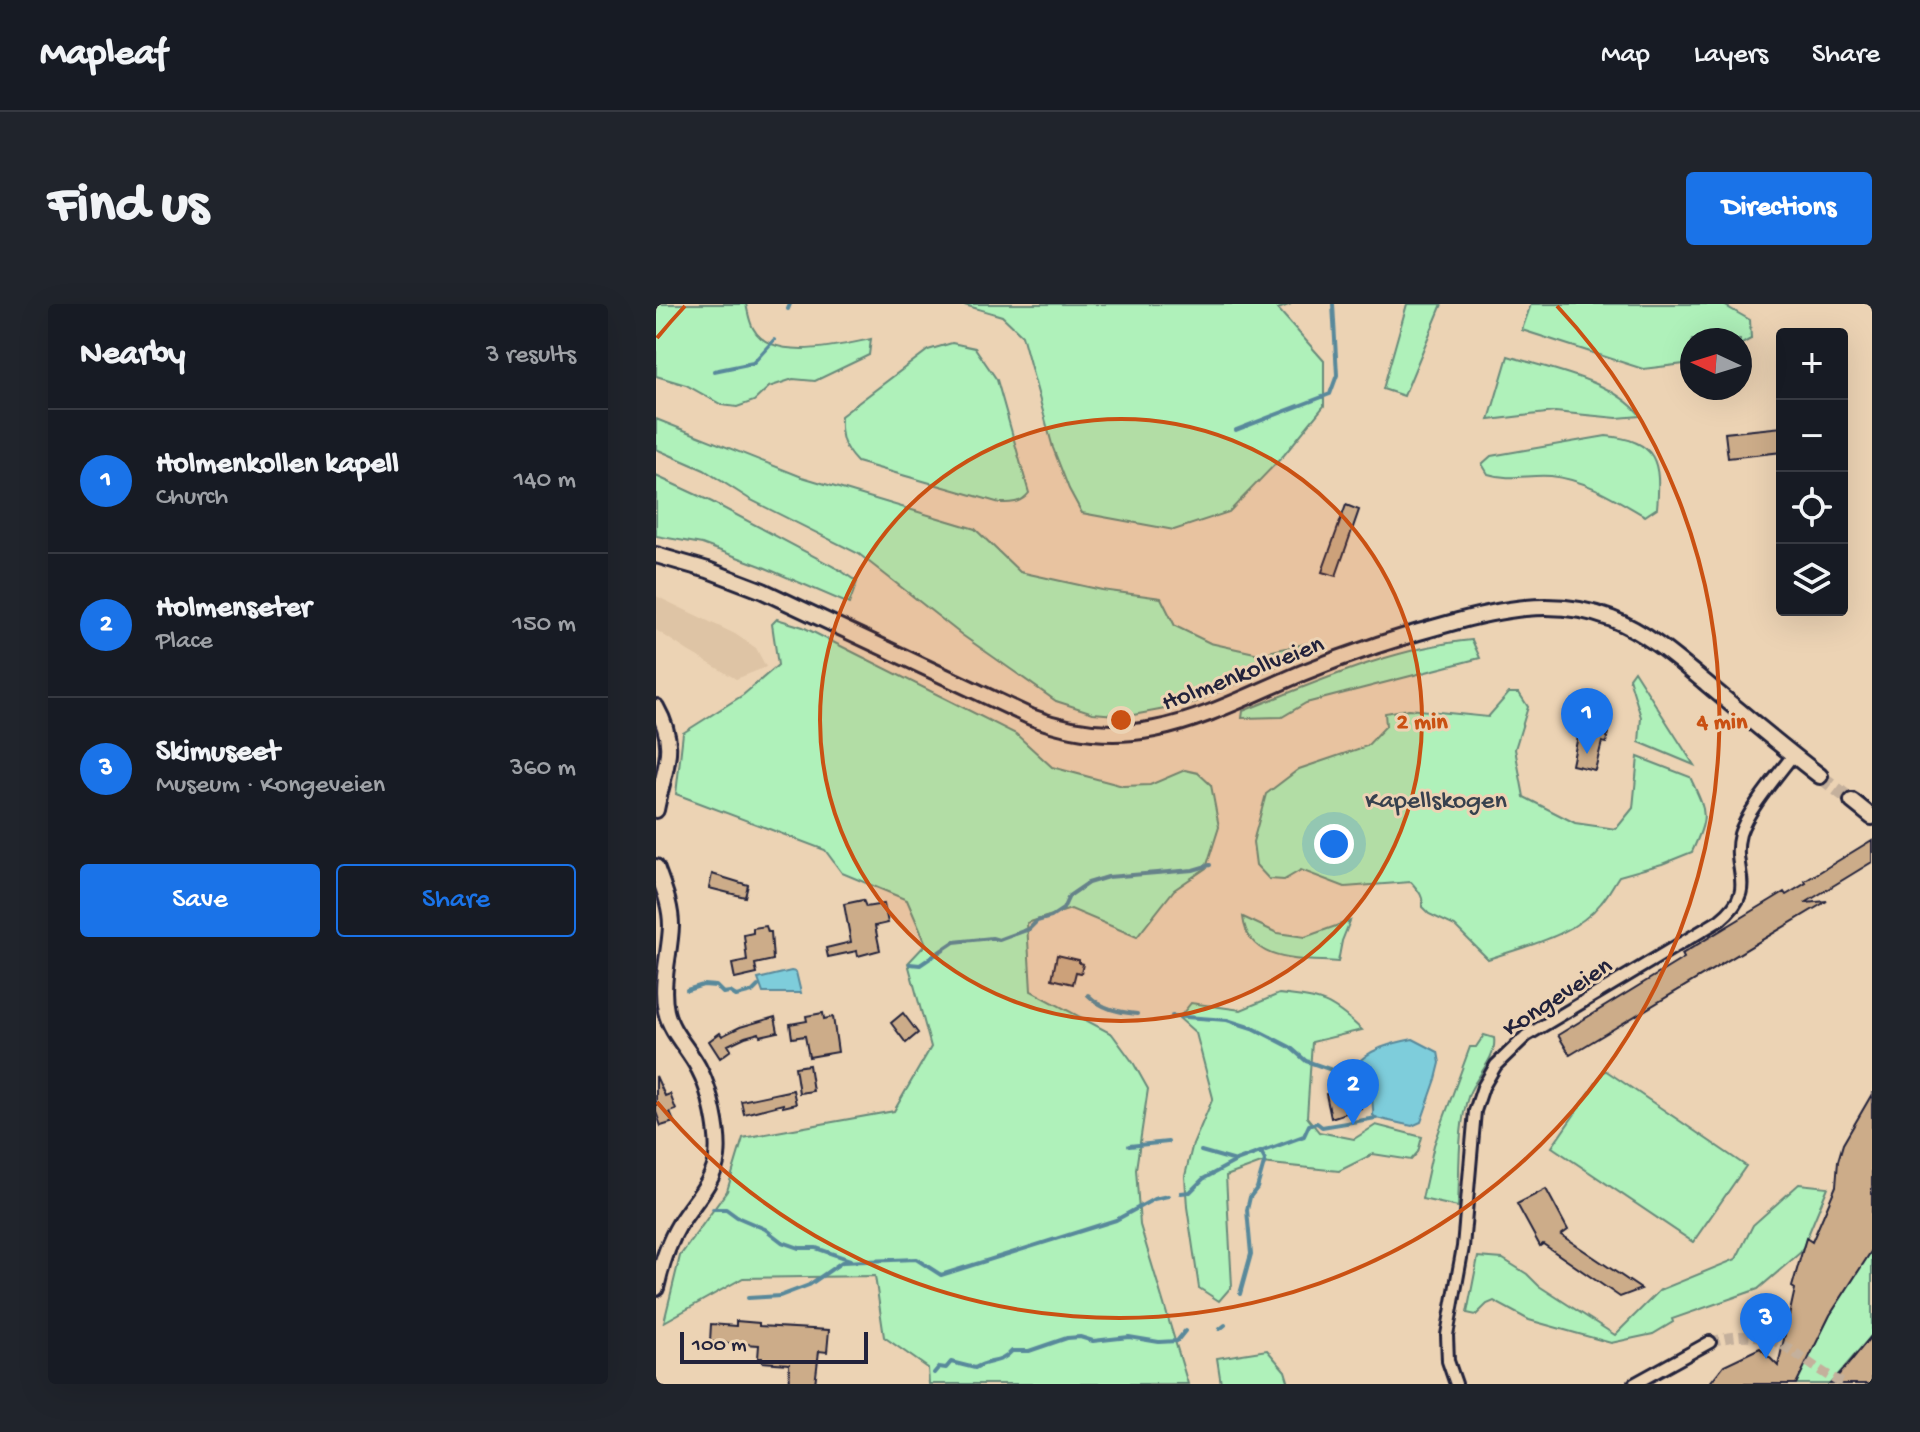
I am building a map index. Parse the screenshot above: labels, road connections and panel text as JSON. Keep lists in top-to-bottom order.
{
  "streets": {
    "main road": ["Holmenkollveien"],
    "street": ["Kongeveien"]
  },
  "crossings": [
    ["Holmenkollveien", "Kongeveien"]
  ],
  "parks": ["Kapellskogen"],
  "scale_bar": "100 m",
  "north": "left",
  "page": {
    "header": "Mapleaf",
    "nav": ["Map", "Layers", "Share"],
    "buttons": [
      "Directions",
      ["Save", "Share"]
    ],
    "title": "Find us",
    "heading": ["Nearby", "3 results"],
    "map_buttons": ["+", "−"],
    "list": [
      {
        "mark": "1",
        "name": "Holmenkollen kapell",
        "note": "Church",
        "value": "140 m"
      },
      {
        "mark": "2",
        "name": "Holmenseter",
        "note": "Place",
        "value": "150 m"
      },
      {
        "mark": "3",
        "name": "Skimuseet",
        "note": "Museum · Kongeveien",
        "value": "360 m"
      }
    ],
    "pins": ["1", "2", "3"],
    "scale": "100 m"
  },
  "rings": ["2 min", "4 min"]
}
